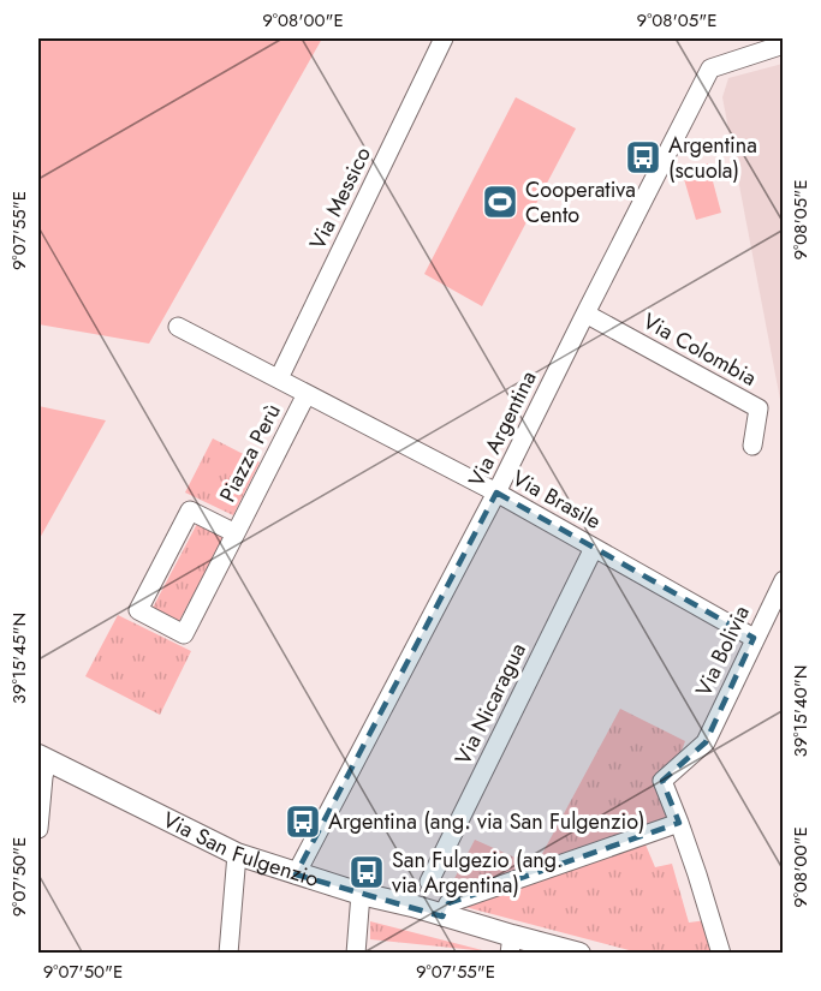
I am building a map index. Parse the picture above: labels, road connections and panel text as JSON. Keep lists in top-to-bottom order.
{
  "streets": {
    "street": [
      "Via Messico",
      "Via Colombia",
      "Via Argentina",
      "Piazza Perù",
      "Via Brasile",
      "Via Bolivia",
      "Via Nicaragua",
      "Via San Fulgenzio"
    ]
  },
  "crossings": [
    ["Via Messico", "Via Brasile"],
    ["Via Colombia", "Via Argentina"],
    ["Via Argentina", "Via Brasile"],
    ["Via Argentina", "Via San Fulgenzio"],
    ["Piazza Perù", "Via Brasile"],
    ["Via Brasile", "Via Bolivia"],
    ["Via Brasile", "Via Nicaragua"]
  ],
  "places": {
    "bus stop": ["Argentina (scuola)", "Argentina (ang. via San Fulgenzio)", "San Fulgezio (ang. via Argentina)"],
    "sports": ["Cooperativa Cento"]
  },
  "coordinates": [
    "9°08'00\"E",
    "9°08'05\"E",
    "9°07'55\"E",
    "39°15'45\"N",
    "39°15'40\"N",
    "9°07'50\"E"
  ]
}
